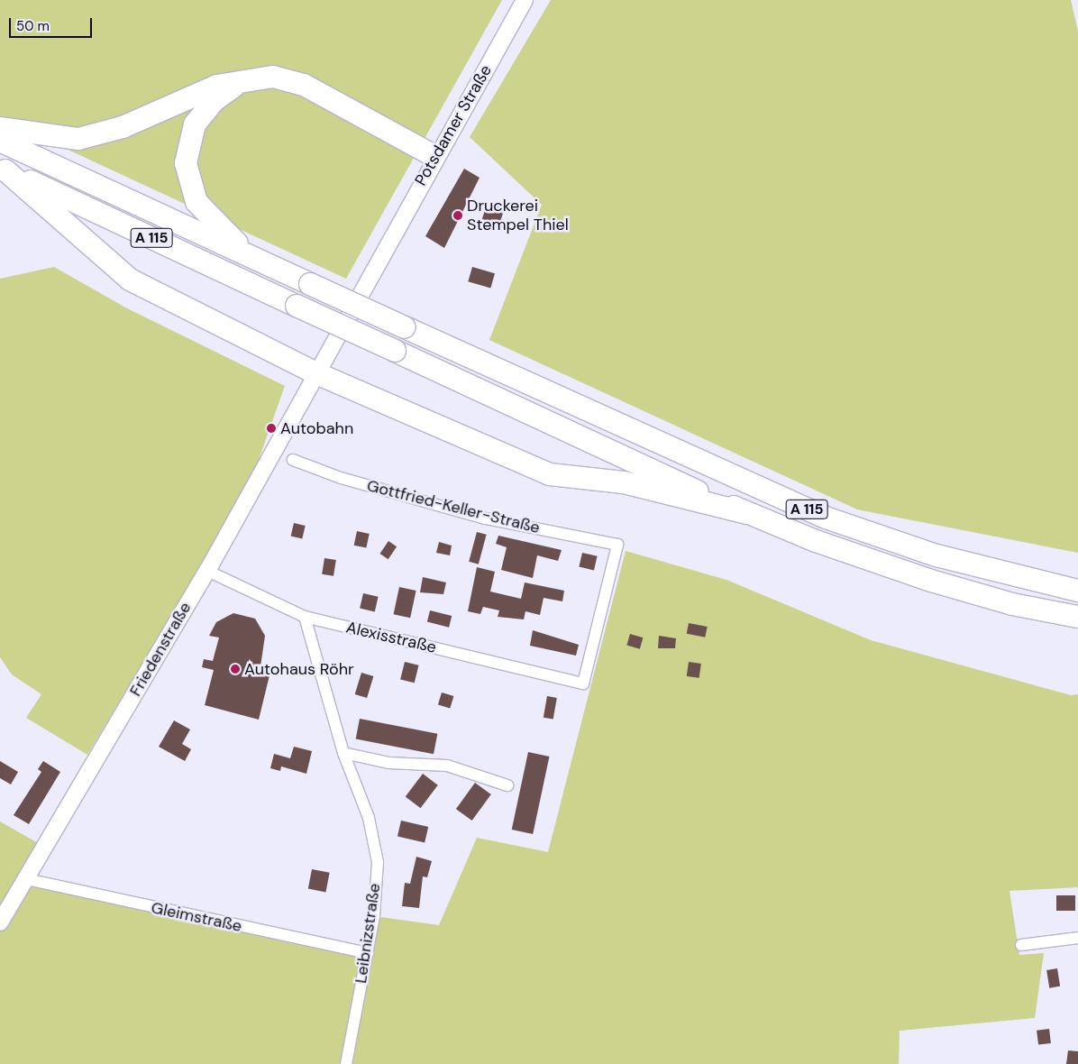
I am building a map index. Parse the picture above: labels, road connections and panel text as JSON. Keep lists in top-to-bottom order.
{
  "streets": {
    "highway": ["A 115"],
    "main road": ["Potsdamer Straße", "Friedenstraße"],
    "street": [
      "Gottfried-Keller-Straße",
      "Alexisstraße",
      "Gleimstraße",
      "Leibnizstraße"
    ]
  },
  "crossings": [
    ["Potsdamer Straße", "Friedenstraße"],
    ["Gottfried-Keller-Straße", "Alexisstraße"],
    ["Alexisstraße", "Friedenstraße"],
    ["Alexisstraße", "Leibnizstraße"],
    ["Friedenstraße", "Gleimstraße"],
    ["Gleimstraße", "Leibnizstraße"]
  ],
  "places": ["Druckerei Stempel Thiel", "Autobahn", "Autohaus Röhr"],
  "scale_bar": "50 m"
}
